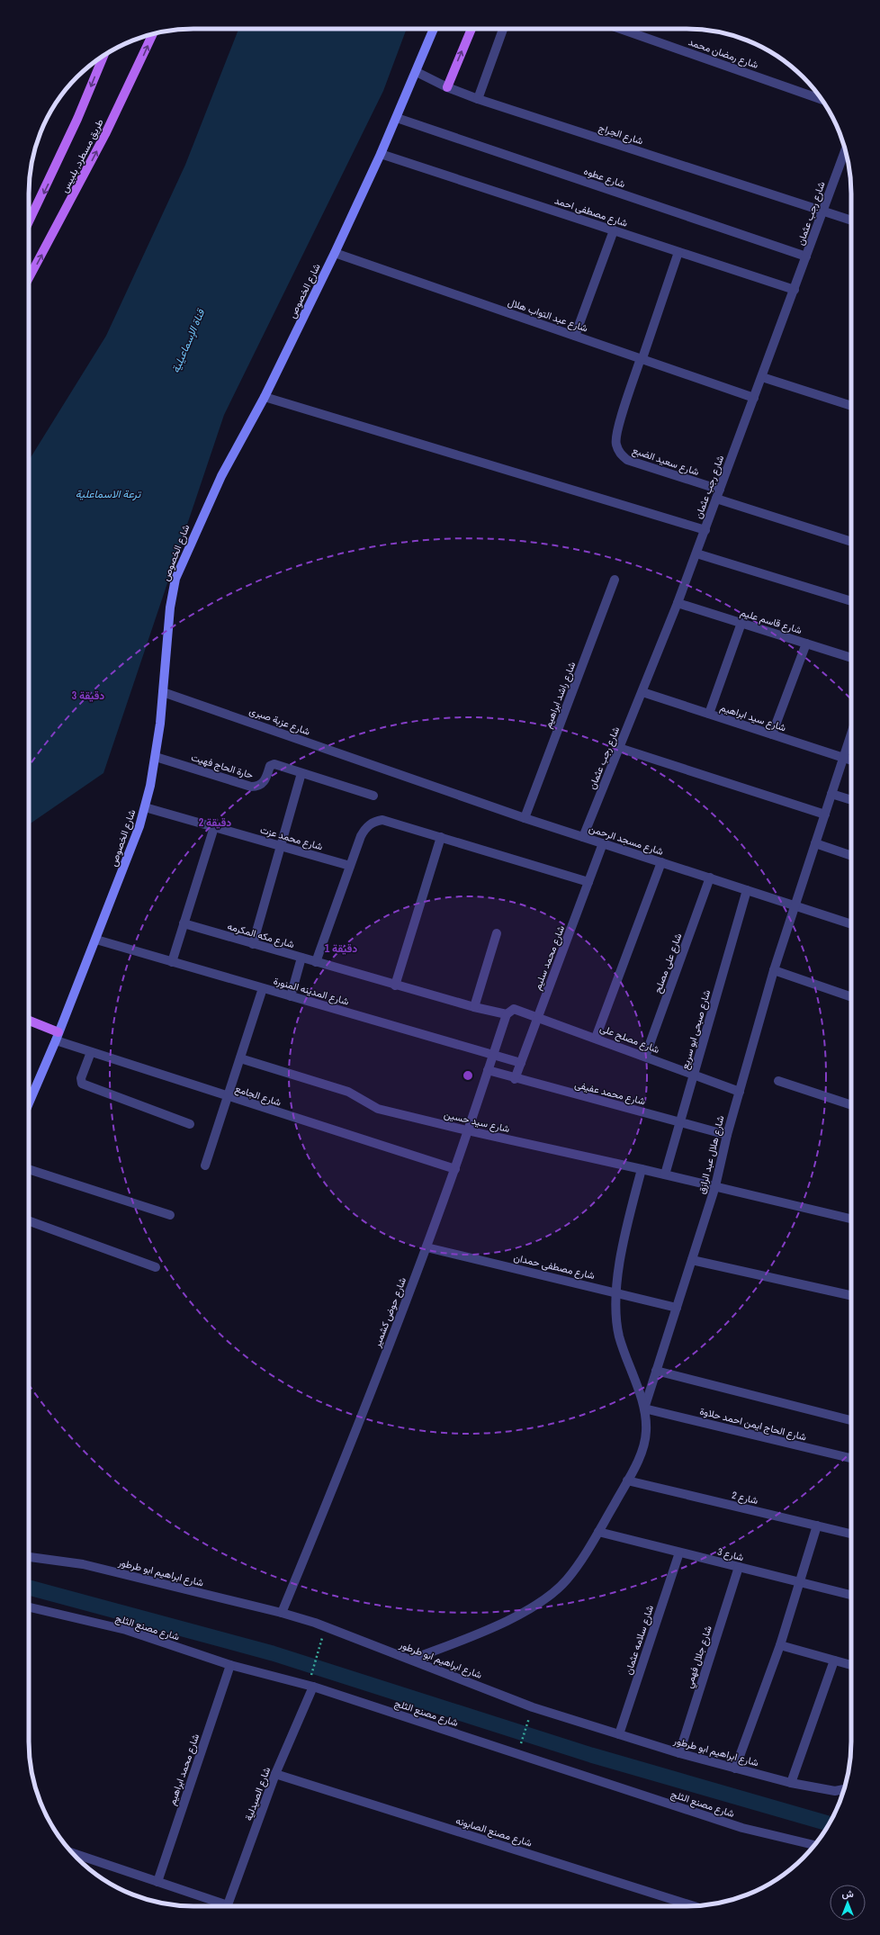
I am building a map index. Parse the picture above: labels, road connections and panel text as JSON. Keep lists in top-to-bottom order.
{
  "streets": {
    "main road": ["طريق مسطرد, بلبيس", "شارع الخصوص"],
    "street": [
      "شارع رمضان محمد",
      "شارع الجراج",
      "شارع عطوه",
      "شارع مصطفى احمد",
      "شارع رجب عثمان",
      "شارع عبد التواب هلال",
      "شارع سعيد الضبع",
      "شارع قاسم عليم",
      "شارع راشد ابراهيم",
      "شارع سيد ابراهيم",
      "شارع عزبة صبرى",
      "حارة الحاج فهيت",
      "شارع محمد عزت",
      "شارع مسجد الرحمن",
      "شارع مكه المكرمه",
      "شارع محمد سليم",
      "شارع على مصلح",
      "شارع المدينه المنورة",
      "شارع صبحى ابو سريع",
      "شارع مصلح على",
      "شارع محمد عفيفى",
      "شارع الجامع",
      "شارع سيد حسين",
      "شارع هلال عبد الرازق",
      "شارع مصطفى حمدان",
      "شارع حوض كشمير",
      "شارع الحاج ايمن احمد حلاوة",
      "شارع 2",
      "شارع 3",
      "شارع ابراهيم ابو طرطور",
      "شارع مصنع الثلج",
      "شارع سلامه عثمان",
      "شارع جلال فهمي",
      "شارع محمد ابراهيم",
      "شارع الصيدلية",
      "شارع مصنع الصابونه"
    ]
  },
  "crossings": [
    ["شارع الجراج", "شارع رجب عثمان"],
    ["شارع الجراج", "شارع الخصوص"],
    ["شارع عطوه", "شارع رجب عثمان"],
    ["شارع عطوه", "شارع الخصوص"],
    ["شارع مصطفى احمد", "شارع رجب عثمان"],
    ["شارع مصطفى احمد", "شارع الخصوص"],
    ["شارع مصطفى احمد", "شارع سعيد الضبع"],
    ["شارع رجب عثمان", "شارع عبد التواب هلال"],
    ["شارع رجب عثمان", "شارع سعيد الضبع"],
    ["شارع رجب عثمان", "شارع قاسم عليم"],
    ["شارع رجب عثمان", "شارع سيد ابراهيم"],
    ["شارع رجب عثمان", "شارع مسجد الرحمن"],
    ["شارع الخصوص", "شارع عبد التواب هلال"],
    ["شارع الخصوص", "شارع عزبة صبرى"],
    ["شارع الخصوص", "حارة الحاج فهيت"],
    ["شارع الخصوص", "شارع محمد عزت"],
    ["شارع الخصوص", "شارع المدينه المنورة"],
    ["شارع الخصوص", "شارع الجامع"],
    ["شارع عبد التواب هلال", "شارع سعيد الضبع"],
    ["شارع راشد ابراهيم", "شارع مسجد الرحمن"],
    ["شارع سيد ابراهيم", "شارع هلال عبد الرازق"],
    ["شارع عزبة صبرى", "شارع مسجد الرحمن"],
    ["شارع مسجد الرحمن", "شارع محمد سليم"],
    ["شارع مسجد الرحمن", "شارع على مصلح"],
    ["شارع مسجد الرحمن", "شارع صبحى ابو سريع"],
    ["شارع مسجد الرحمن", "شارع هلال عبد الرازق"],
    ["شارع مكه المكرمه", "شارع مصلح على"],
    ["شارع مكه المكرمه", "شارع حوض كشمير"],
    ["شارع محمد سليم", "شارع المدينه المنورة"],
    ["شارع محمد سليم", "شارع مصلح على"],
    ["شارع محمد سليم", "شارع محمد عفيفى"],
    ["شارع على مصلح", "شارع مصلح على"],
    ["شارع المدينه المنورة", "شارع حوض كشمير"],
    ["شارع صبحى ابو سريع", "شارع مصلح على"],
    ["شارع صبحى ابو سريع", "شارع محمد عفيفى"],
    ["شارع صبحى ابو سريع", "شارع سيد حسين"],
    ["شارع مصلح على", "شارع هلال عبد الرازق"],
    ["شارع مصلح على", "شارع حوض كشمير"],
    ["شارع محمد عفيفى", "شارع هلال عبد الرازق"],
    ["شارع محمد عفيفى", "شارع حوض كشمير"],
    ["شارع الجامع", "شارع حوض كشمير"],
    ["شارع سيد حسين", "شارع هلال عبد الرازق"],
    ["شارع سيد حسين", "شارع حوض كشمير"],
    ["شارع هلال عبد الرازق", "شارع مصطفى حمدان"],
    ["شارع هلال عبد الرازق", "شارع الحاج ايمن احمد حلاوة"],
    ["شارع مصطفى حمدان", "شارع حوض كشمير"],
    ["شارع حوض كشمير", "شارع ابراهيم ابو طرطور"],
    ["شارع 3", "شارع سلامه عثمان"],
    ["شارع 3", "شارع جلال فهمي"],
    ["شارع ابراهيم ابو طرطور", "شارع سلامه عثمان"],
    ["شارع ابراهيم ابو طرطور", "شارع جلال فهمي"],
    ["شارع مصنع الثلج", "شارع محمد ابراهيم"],
    ["شارع مصنع الثلج", "شارع الصيدلية"],
    ["شارع الصيدلية", "شارع مصنع الصابونه"]
  ],
  "water": ["قناة الإسماعيلية", "ترعة الاسماعلية"],
  "north": "top",
  "rings": ["3 دقيقة", "2 دقيقة", "1 دقيقة"]
}
